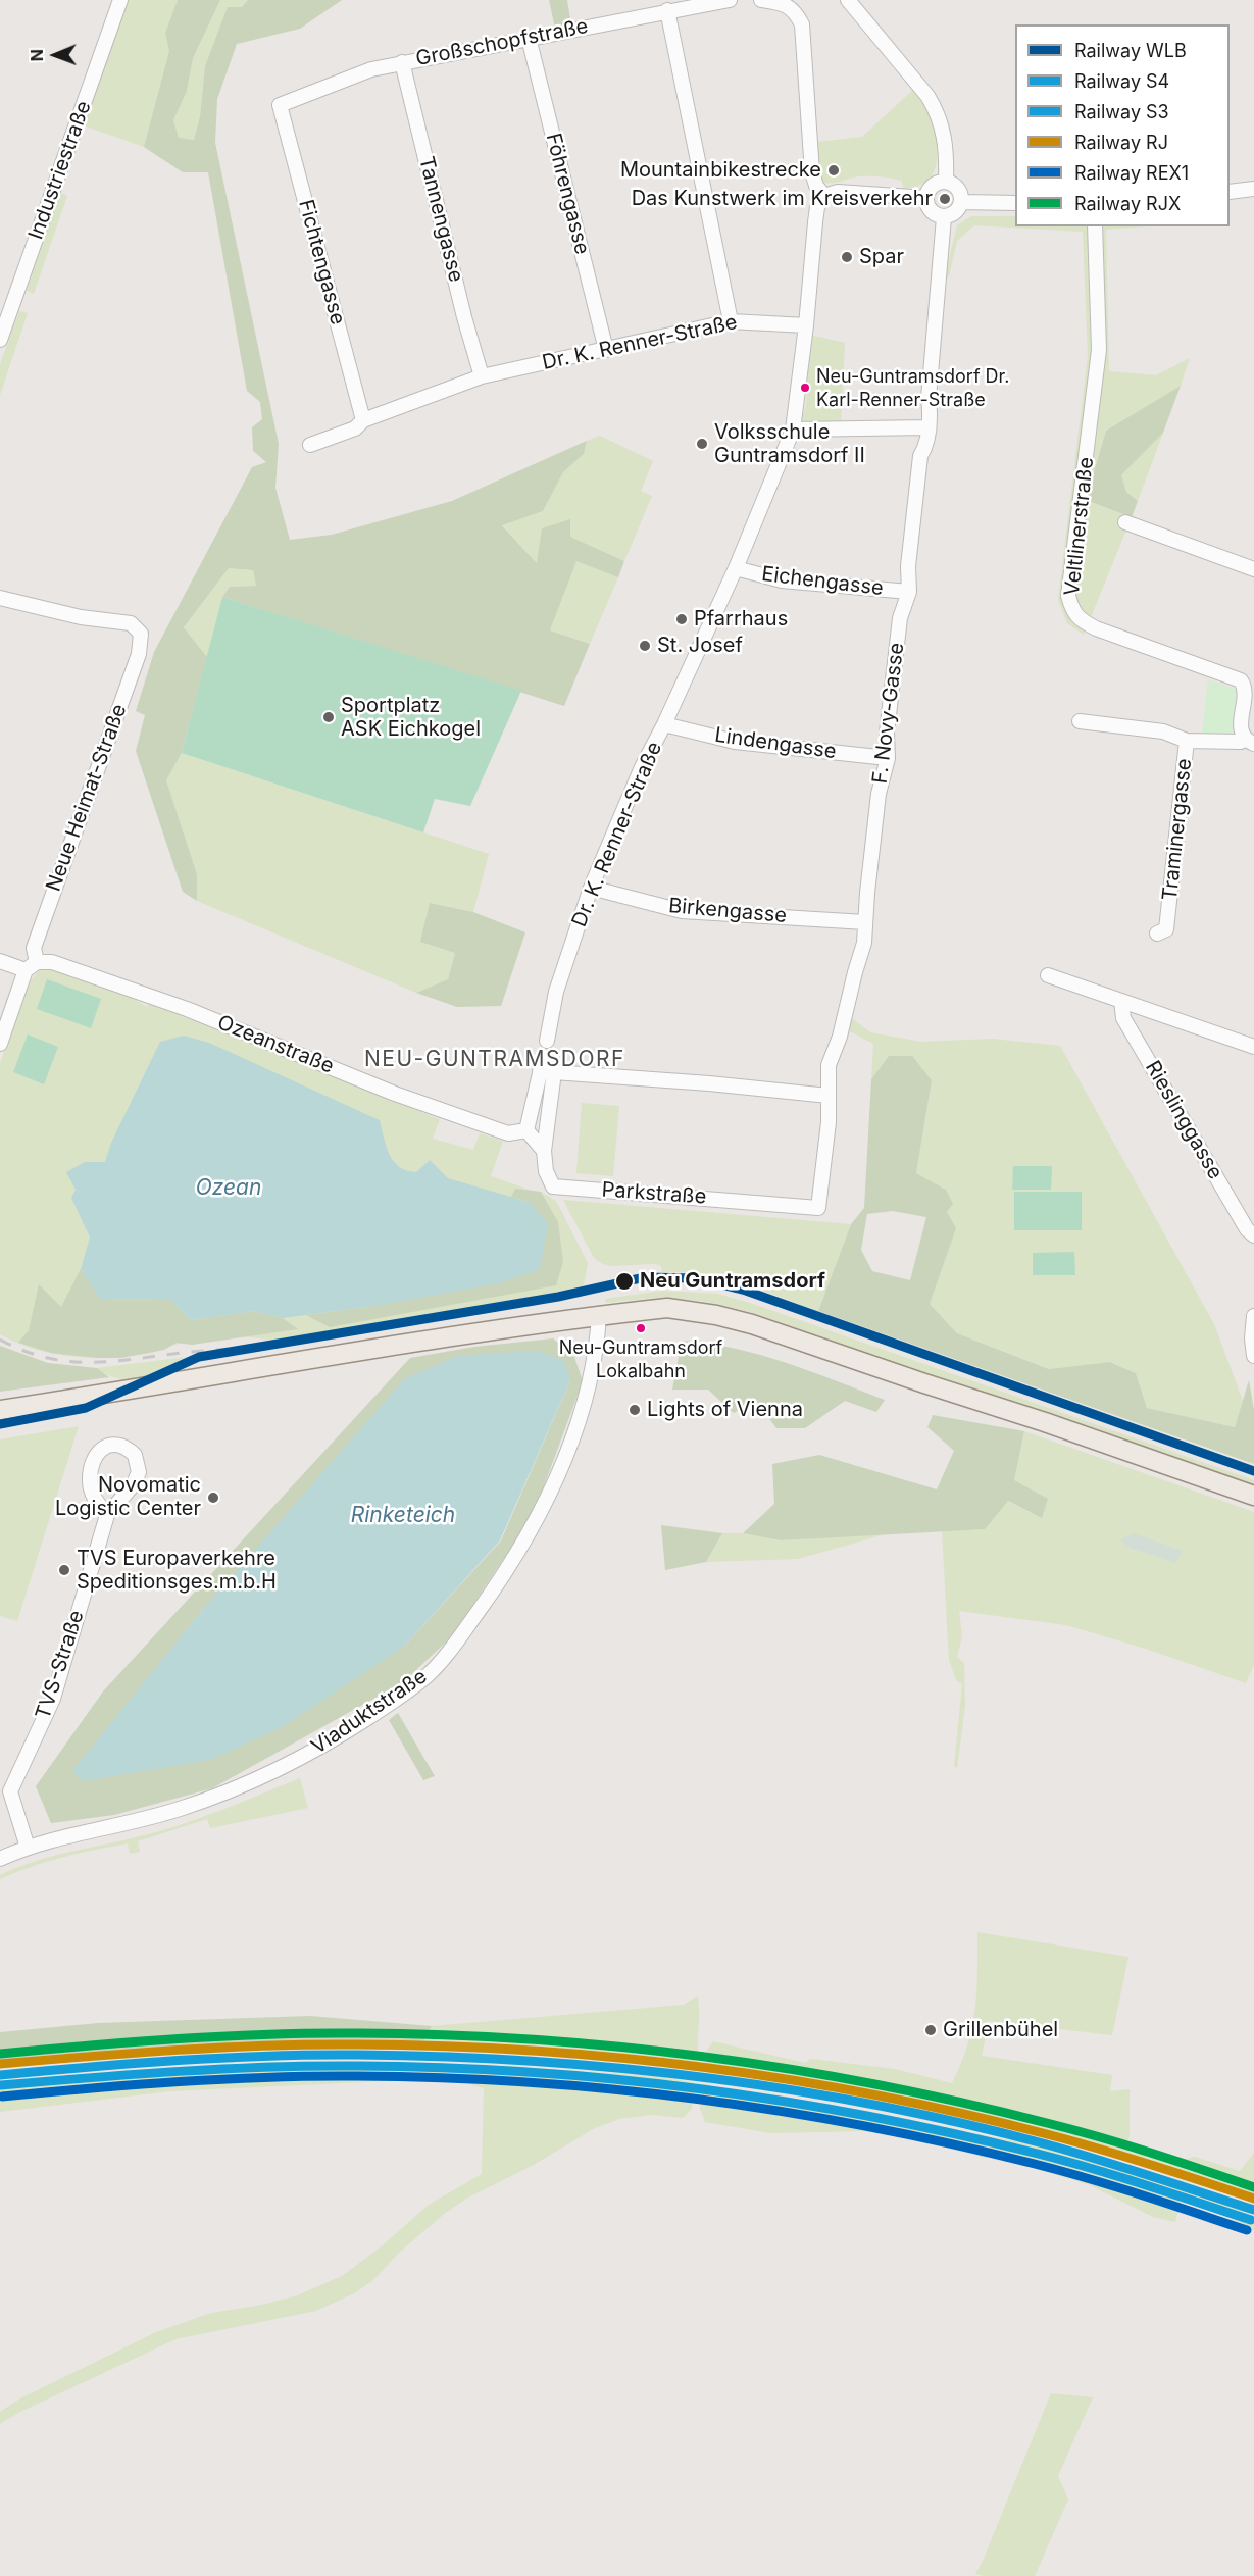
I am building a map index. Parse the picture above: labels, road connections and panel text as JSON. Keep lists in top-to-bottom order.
{
  "streets": {
    "street": [
      "Großschopfstraße",
      "Industriestraße",
      "Föhrengasse",
      "Tannengasse",
      "Fichtengasse",
      "Dr. K. Renner-Straße",
      "Veltlinerstraße",
      "Eichengasse",
      "F. Novy-Gasse",
      "Lindengasse",
      "Neue Heimat-Straße",
      "Traminergasse",
      "Birkengasse",
      "Ozeanstraße",
      "Rieslinggasse",
      "Parkstraße",
      "TVS-Straße",
      "Viaduktstraße"
    ]
  },
  "crossings": [
    ["Großschopfstraße", "Föhrengasse"],
    ["Großschopfstraße", "Tannengasse"],
    ["Großschopfstraße", "Fichtengasse"],
    ["Föhrengasse", "Dr. K. Renner-Straße"],
    ["Tannengasse", "Dr. K. Renner-Straße"],
    ["Fichtengasse", "Dr. K. Renner-Straße"],
    ["Dr. K. Renner-Straße", "Eichengasse"],
    ["Dr. K. Renner-Straße", "Lindengasse"],
    ["Dr. K. Renner-Straße", "Birkengasse"],
    ["Veltlinerstraße", "Traminergasse"],
    ["Eichengasse", "F. Novy-Gasse"],
    ["F. Novy-Gasse", "Lindengasse"],
    ["F. Novy-Gasse", "Birkengasse"],
    ["F. Novy-Gasse", "Parkstraße"],
    ["Neue Heimat-Straße", "Ozeanstraße"],
    ["Ozeanstraße", "Parkstraße"],
    ["TVS-Straße", "Viaduktstraße"]
  ],
  "districts": ["NEU-GUNTRAMSDORF"],
  "water": ["Ozean", "Rinketeich"],
  "places": [
    "Mountainbikestrecke",
    "Das Kunstwerk im Kreisverkehr",
    "Spar",
    "Neu-Guntramsdorf Dr. Karl-Renner-Straße",
    "Volksschule Guntramsdorf II",
    "Pfarrhaus",
    "St. Josef",
    "Sportplatz ASK Eichkogel",
    "Neu Guntramsdorf",
    "Neu-Guntramsdorf Lokalbahn",
    "Lights of Vienna",
    "Novomatic Logistic Center",
    "TVS Europaverkehre Speditionsges.m.b.H",
    "Grillenbühel"
  ],
  "lines": [
    "rail line WLB",
    "rail line RJX",
    "rail line RJ",
    "rail line S4",
    "rail line S3",
    "rail line REX1"
  ],
  "legend": [
    "Railway WLB",
    "Railway S4",
    "Railway S3",
    "Railway RJ",
    "Railway REX1",
    "Railway RJX"
  ],
  "north": "left"
}
